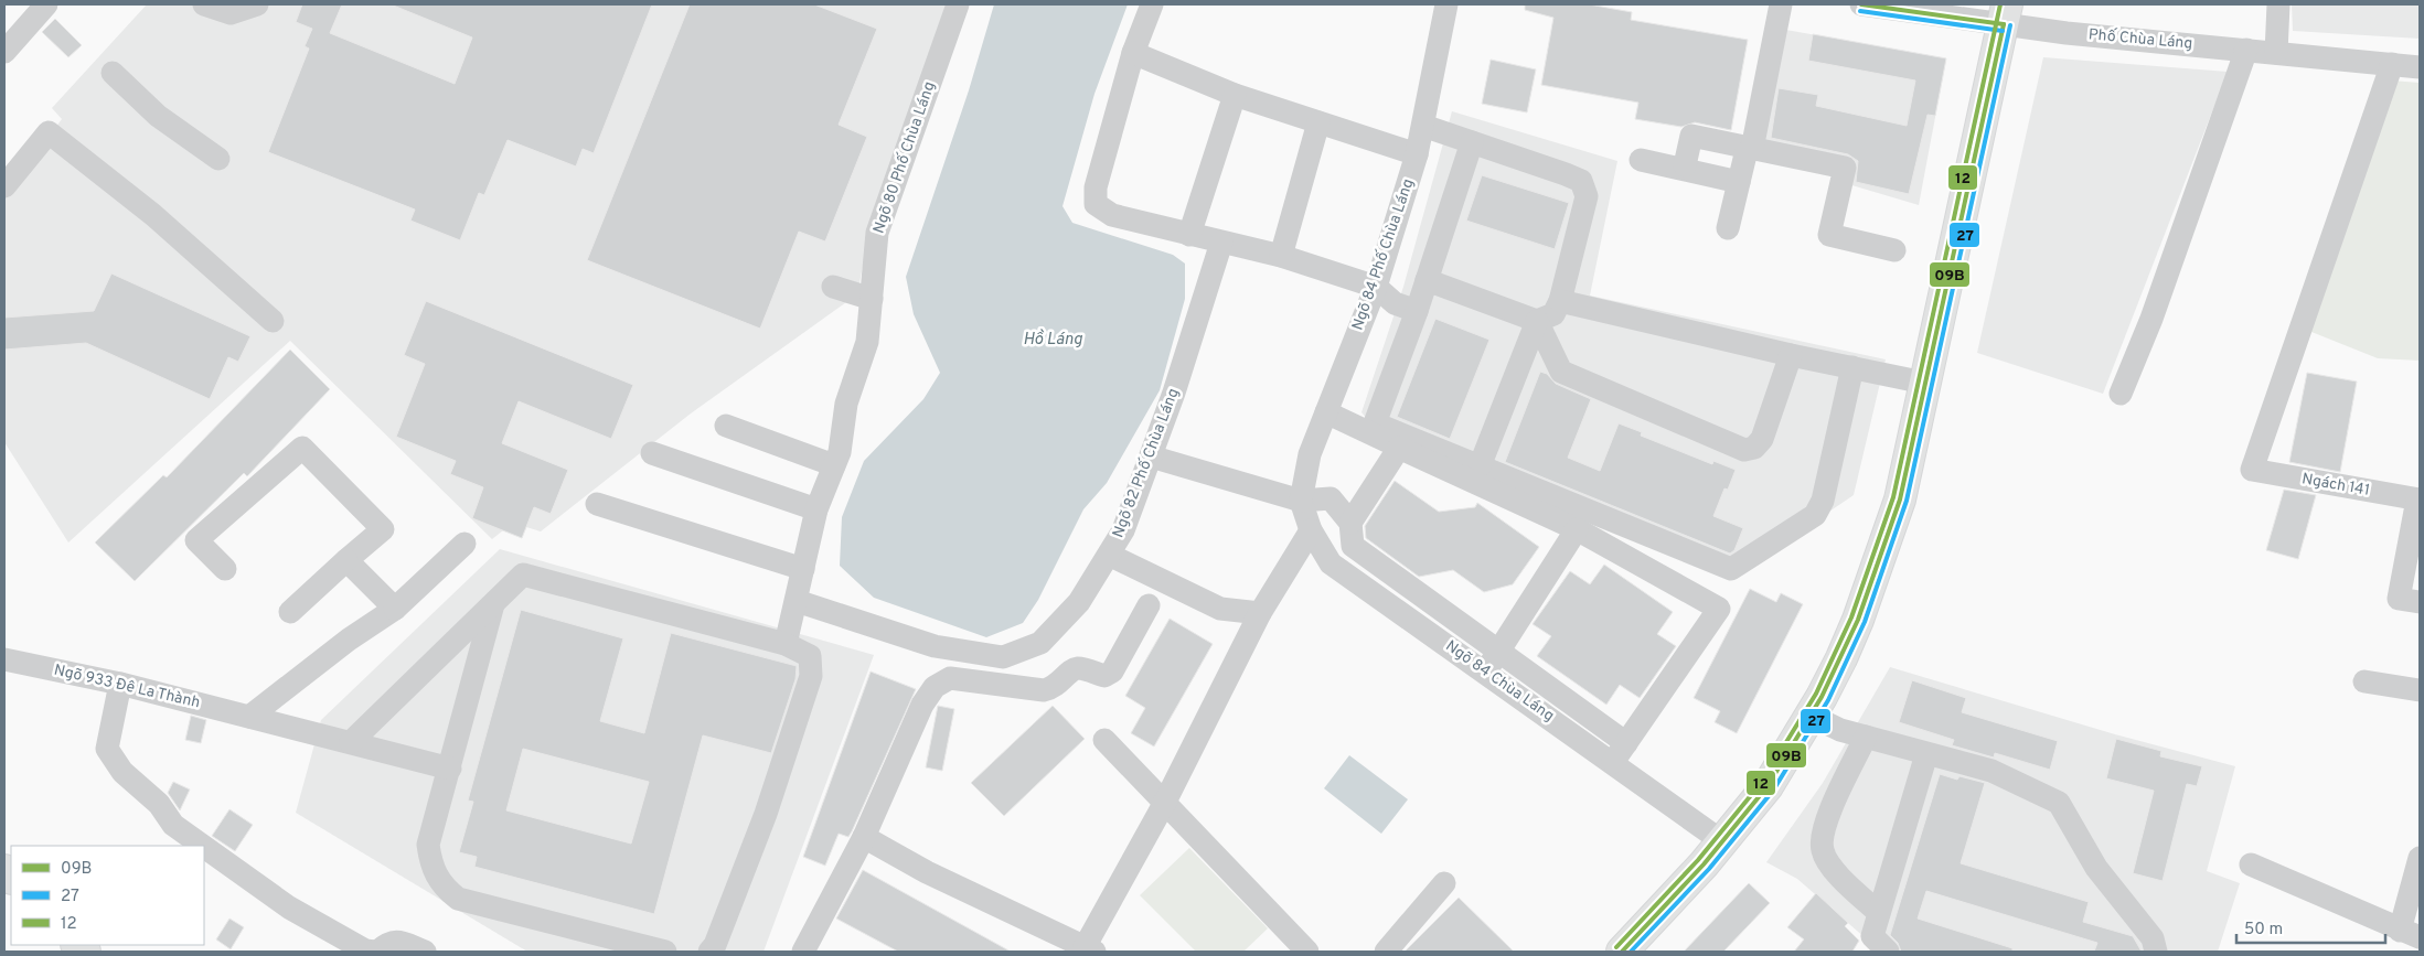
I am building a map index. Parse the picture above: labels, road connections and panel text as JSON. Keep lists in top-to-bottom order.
{
  "streets": {
    "street": [
      "Phố Chùa Láng",
      "Ngõ 80 Phố Chùa Láng",
      "Ngõ 84 Phố Chùa Láng",
      "Ngõ 82 Phố Chùa Láng",
      "Ngách 141",
      "Ngõ 84 Chùa Láng",
      "Ngõ 933 Đê La Thành"
    ]
  },
  "crossings": [
    ["Phố Chùa Láng", "Ngách 141"],
    ["Ngõ 80 Phố Chùa Láng", "Ngõ 82 Phố Chùa Láng"],
    ["Ngõ 84 Phố Chùa Láng", "Ngõ 84 Chùa Láng"]
  ],
  "water": ["Hồ Láng"],
  "lines": ["transit line 09B", "transit line 12", "transit line 27"],
  "legend": ["09B", "27", "12"],
  "scale_bar": "50 m"
}
